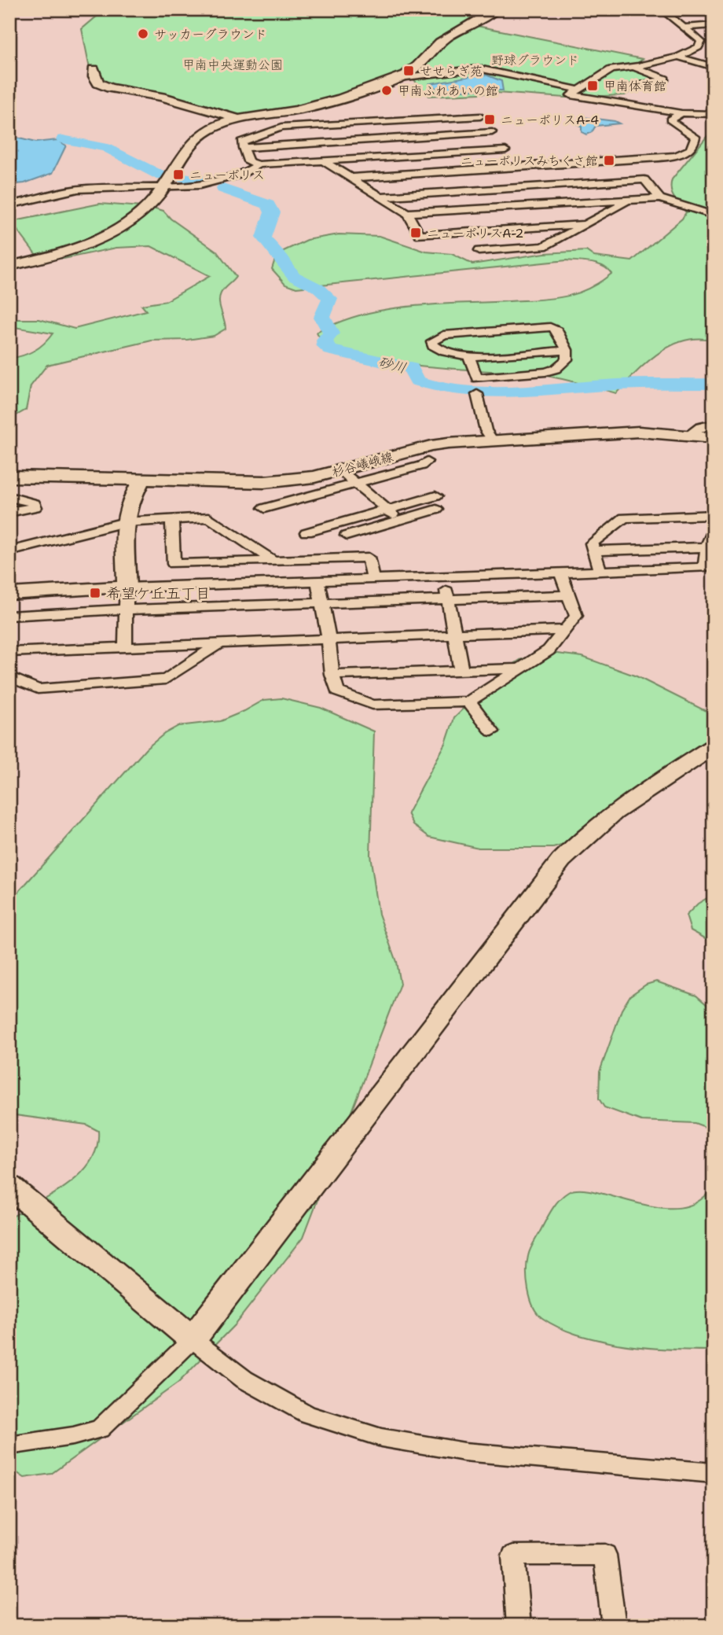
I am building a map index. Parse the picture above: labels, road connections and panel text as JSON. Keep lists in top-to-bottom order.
{
  "streets": {
    "street": ["杉谷嶬峨線"]
  },
  "water": ["砂川"],
  "parks": ["野球グラウンド", "甲南中央運動公園"],
  "places": {
    "other": ["サッカーグラウンド", "甲南ふれあいの館"],
    "transit": [
      "せせらぎ苑",
      "甲南体育館",
      "ニューポリスA-4",
      "ニューポリスみちくさ館",
      "ニューポリス",
      "ニューポリスA-2",
      "希望ケ丘五丁目"
    ]
  }
}
